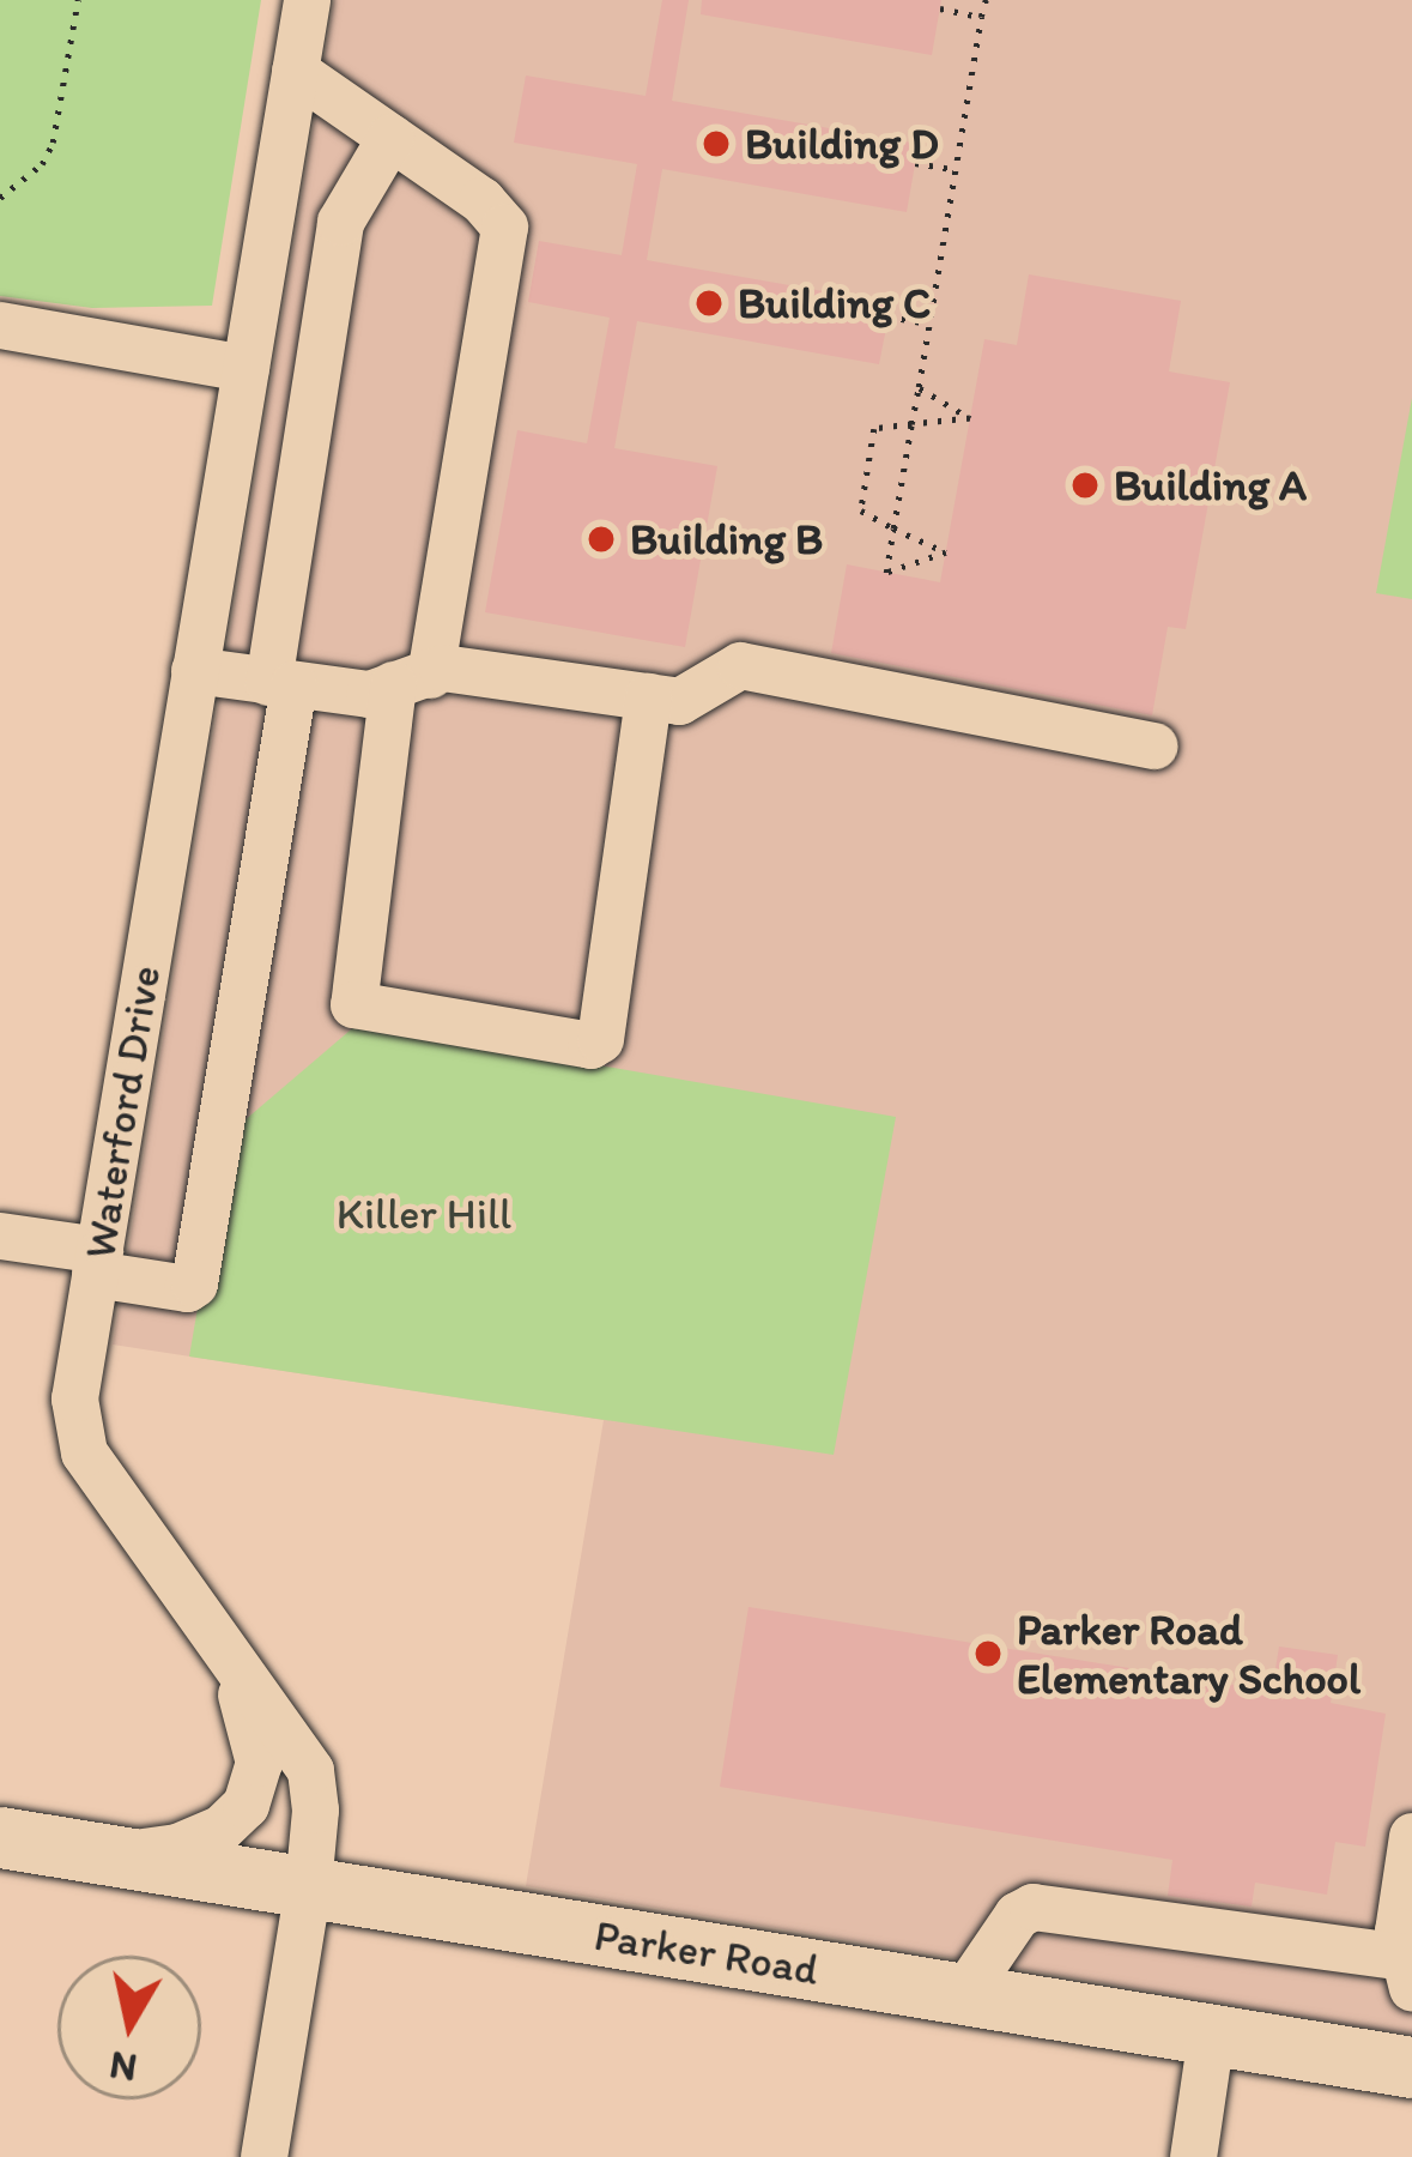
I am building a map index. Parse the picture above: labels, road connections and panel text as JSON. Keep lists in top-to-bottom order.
{
  "streets": {
    "main road": ["Parker Road"],
    "street": ["Waterford Drive"]
  },
  "crossings": [
    ["Waterford Drive", "Parker Road"]
  ],
  "parks": ["Killer Hill"],
  "places": [
    "Building D",
    "Building C",
    "Building A",
    "Building B",
    "Parker Road Elementary School"
  ],
  "north": "bottom"
}
